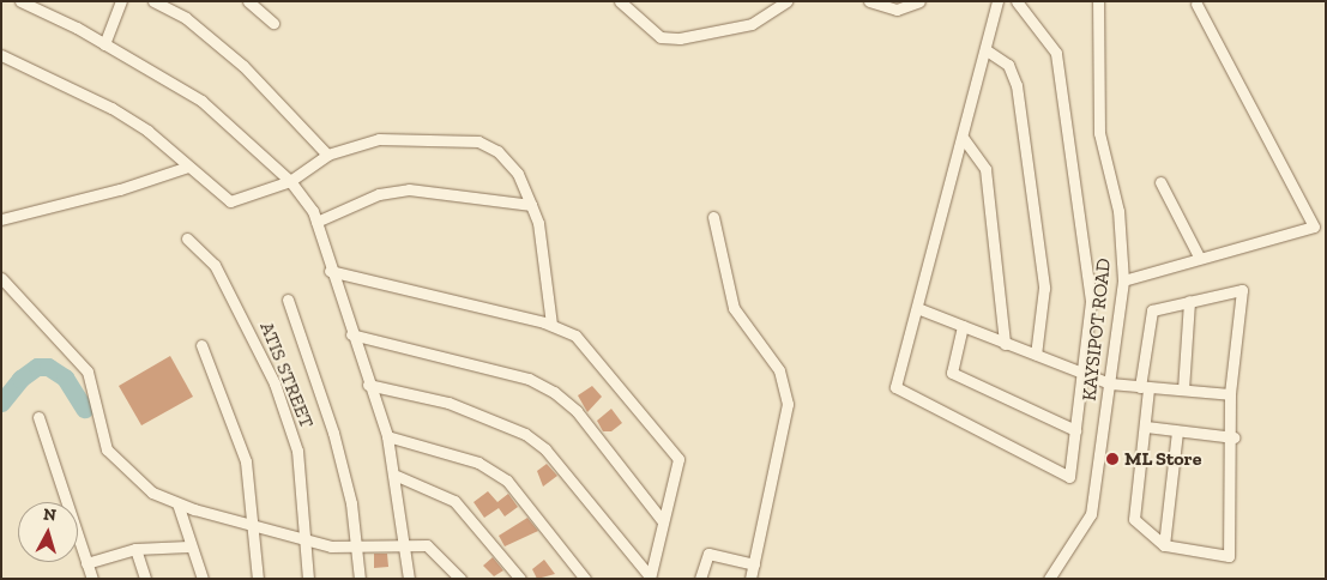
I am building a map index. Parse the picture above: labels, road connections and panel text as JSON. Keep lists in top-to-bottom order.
{
  "streets": {
    "street": ["KAYSIPOT ROAD", "ATIS STREET"]
  },
  "places": ["ML Store"],
  "north": "top"
}
